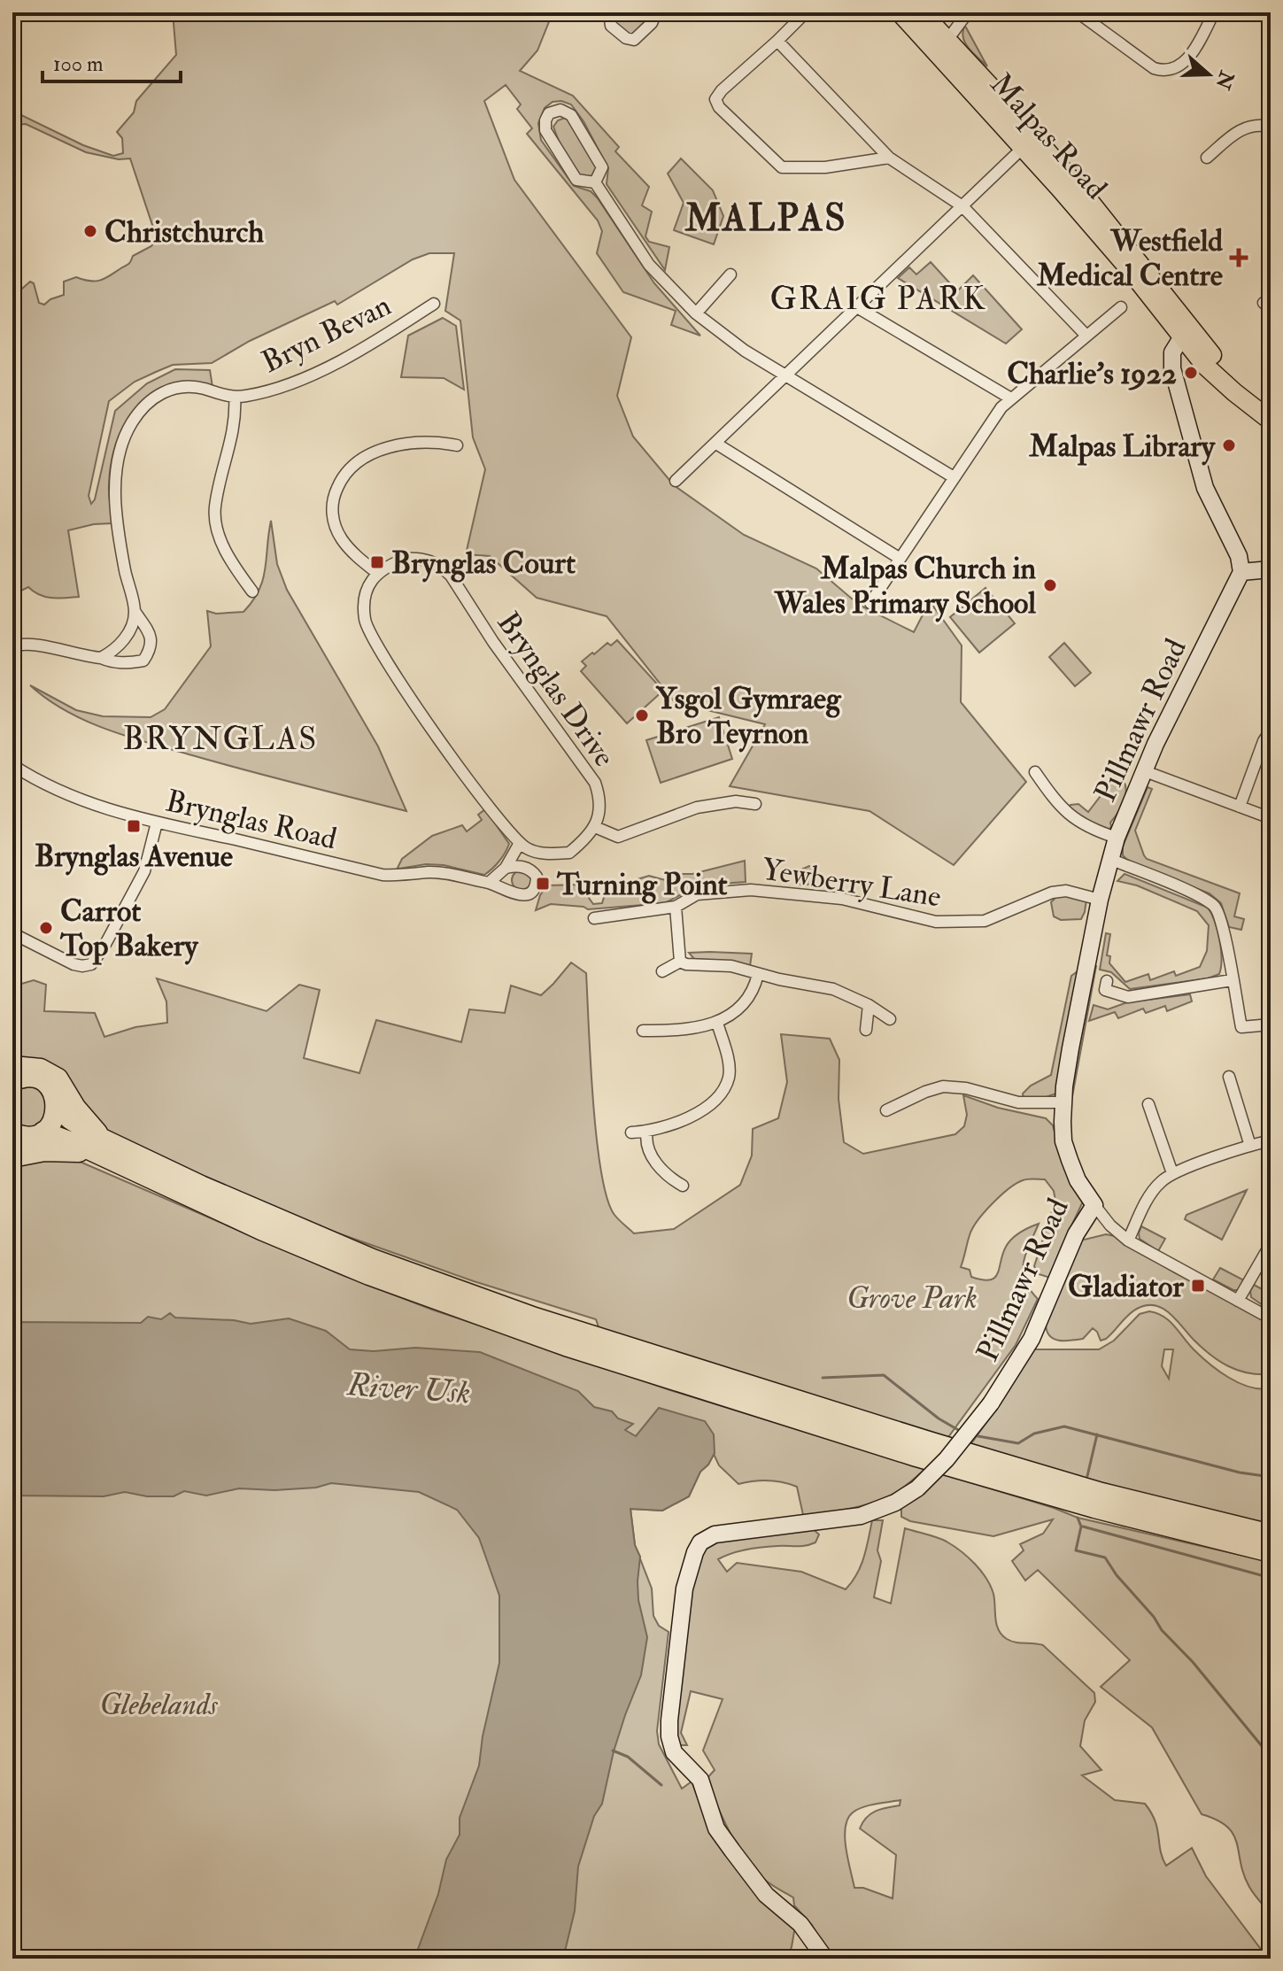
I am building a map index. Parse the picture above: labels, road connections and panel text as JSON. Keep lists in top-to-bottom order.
{
  "streets": {
    "main road": ["Malpas Road"],
    "street": [
      "Bryn Bevan",
      "Brynglas Drive",
      "Pillmawr Road",
      "Brynglas Road",
      "Yewberry Lane"
    ]
  },
  "crossings": [
    ["Pillmawr Road", "Yewberry Lane"]
  ],
  "districts": ["MALPAS", "GRAIG PARK", "BRYNGLAS"],
  "water": ["River Usk"],
  "parks": ["Grove Park", "Glebelands"],
  "places": {
    "other": [
      "Christchurch",
      "Charlie's 1922",
      "Malpas Library",
      "Malpas Church in Wales Primary School",
      "Ysgol Gymraeg Bro Teyrnon",
      "Carrot Top Bakery"
    ],
    "health": ["Westfield Medical Centre"],
    "transit": [
      "Brynglas Court",
      "Brynglas Avenue",
      "Turning Point",
      "Gladiator"
    ]
  },
  "scale_bar": "100 m",
  "north": "right"
}
